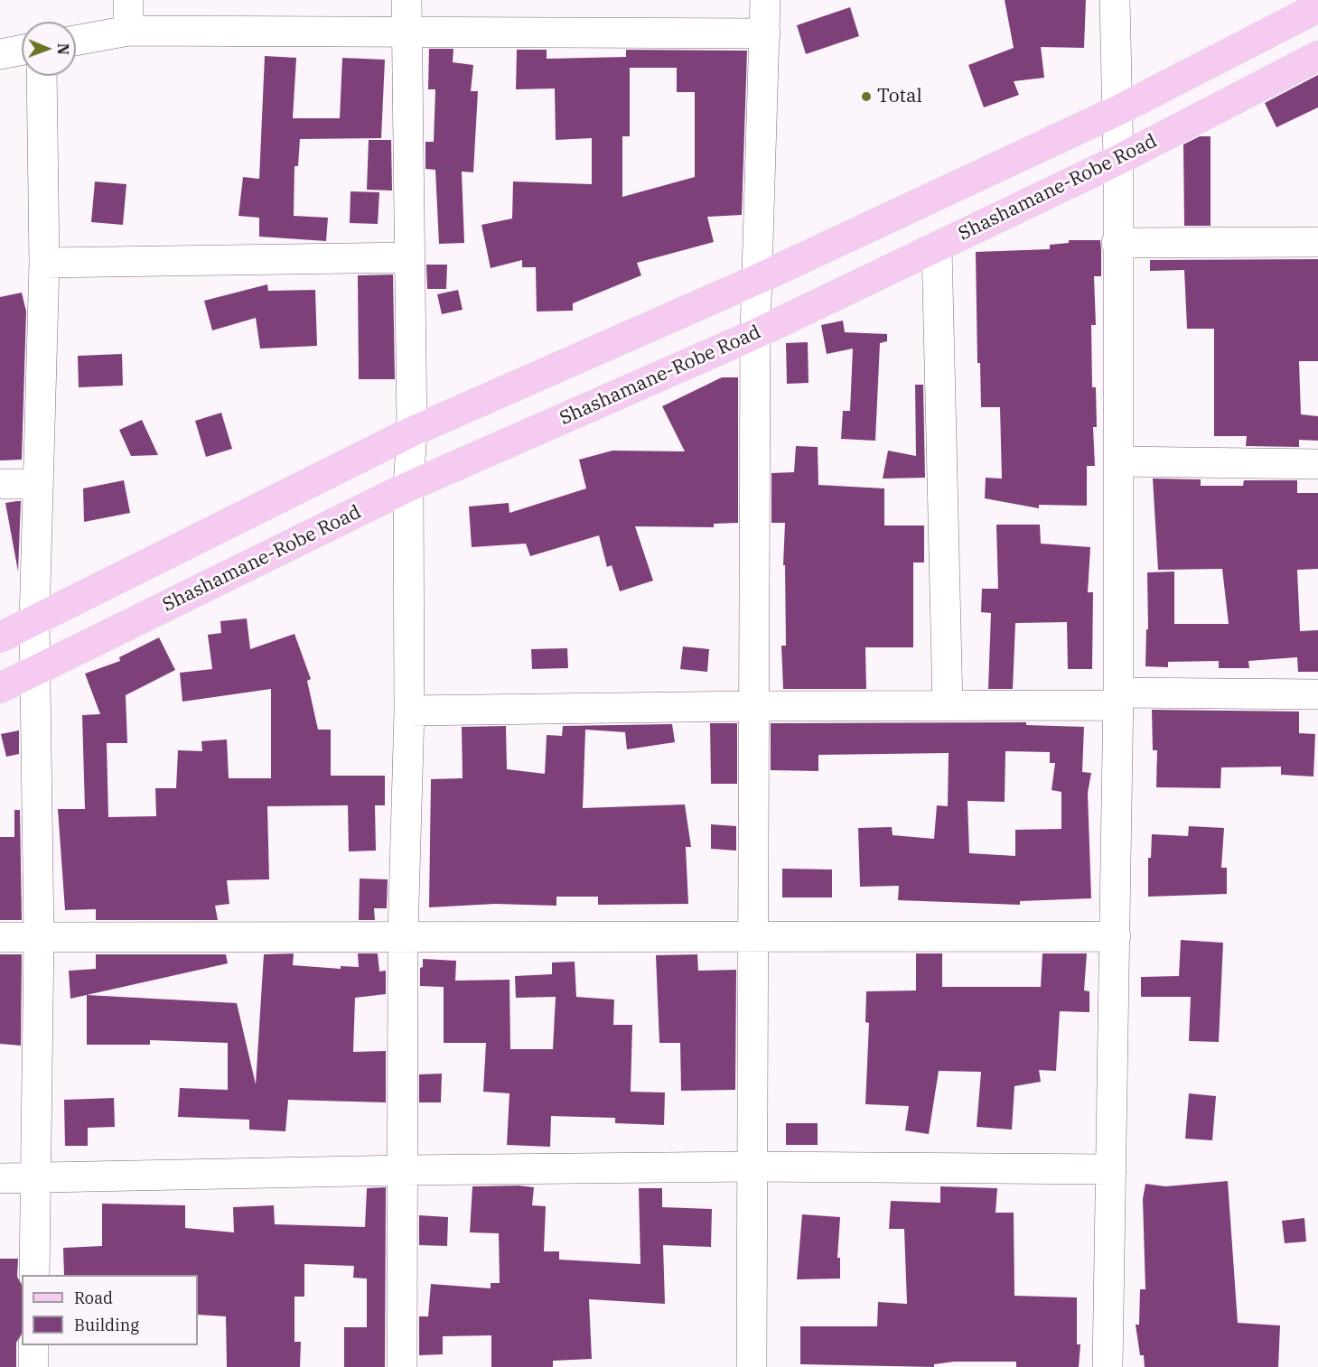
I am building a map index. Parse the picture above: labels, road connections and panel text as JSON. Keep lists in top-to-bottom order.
{
  "streets": {
    "main road": ["Shashamane-Robe Road"]
  },
  "places": ["Total"],
  "legend": ["Road", "Building"],
  "north": "right"
}
